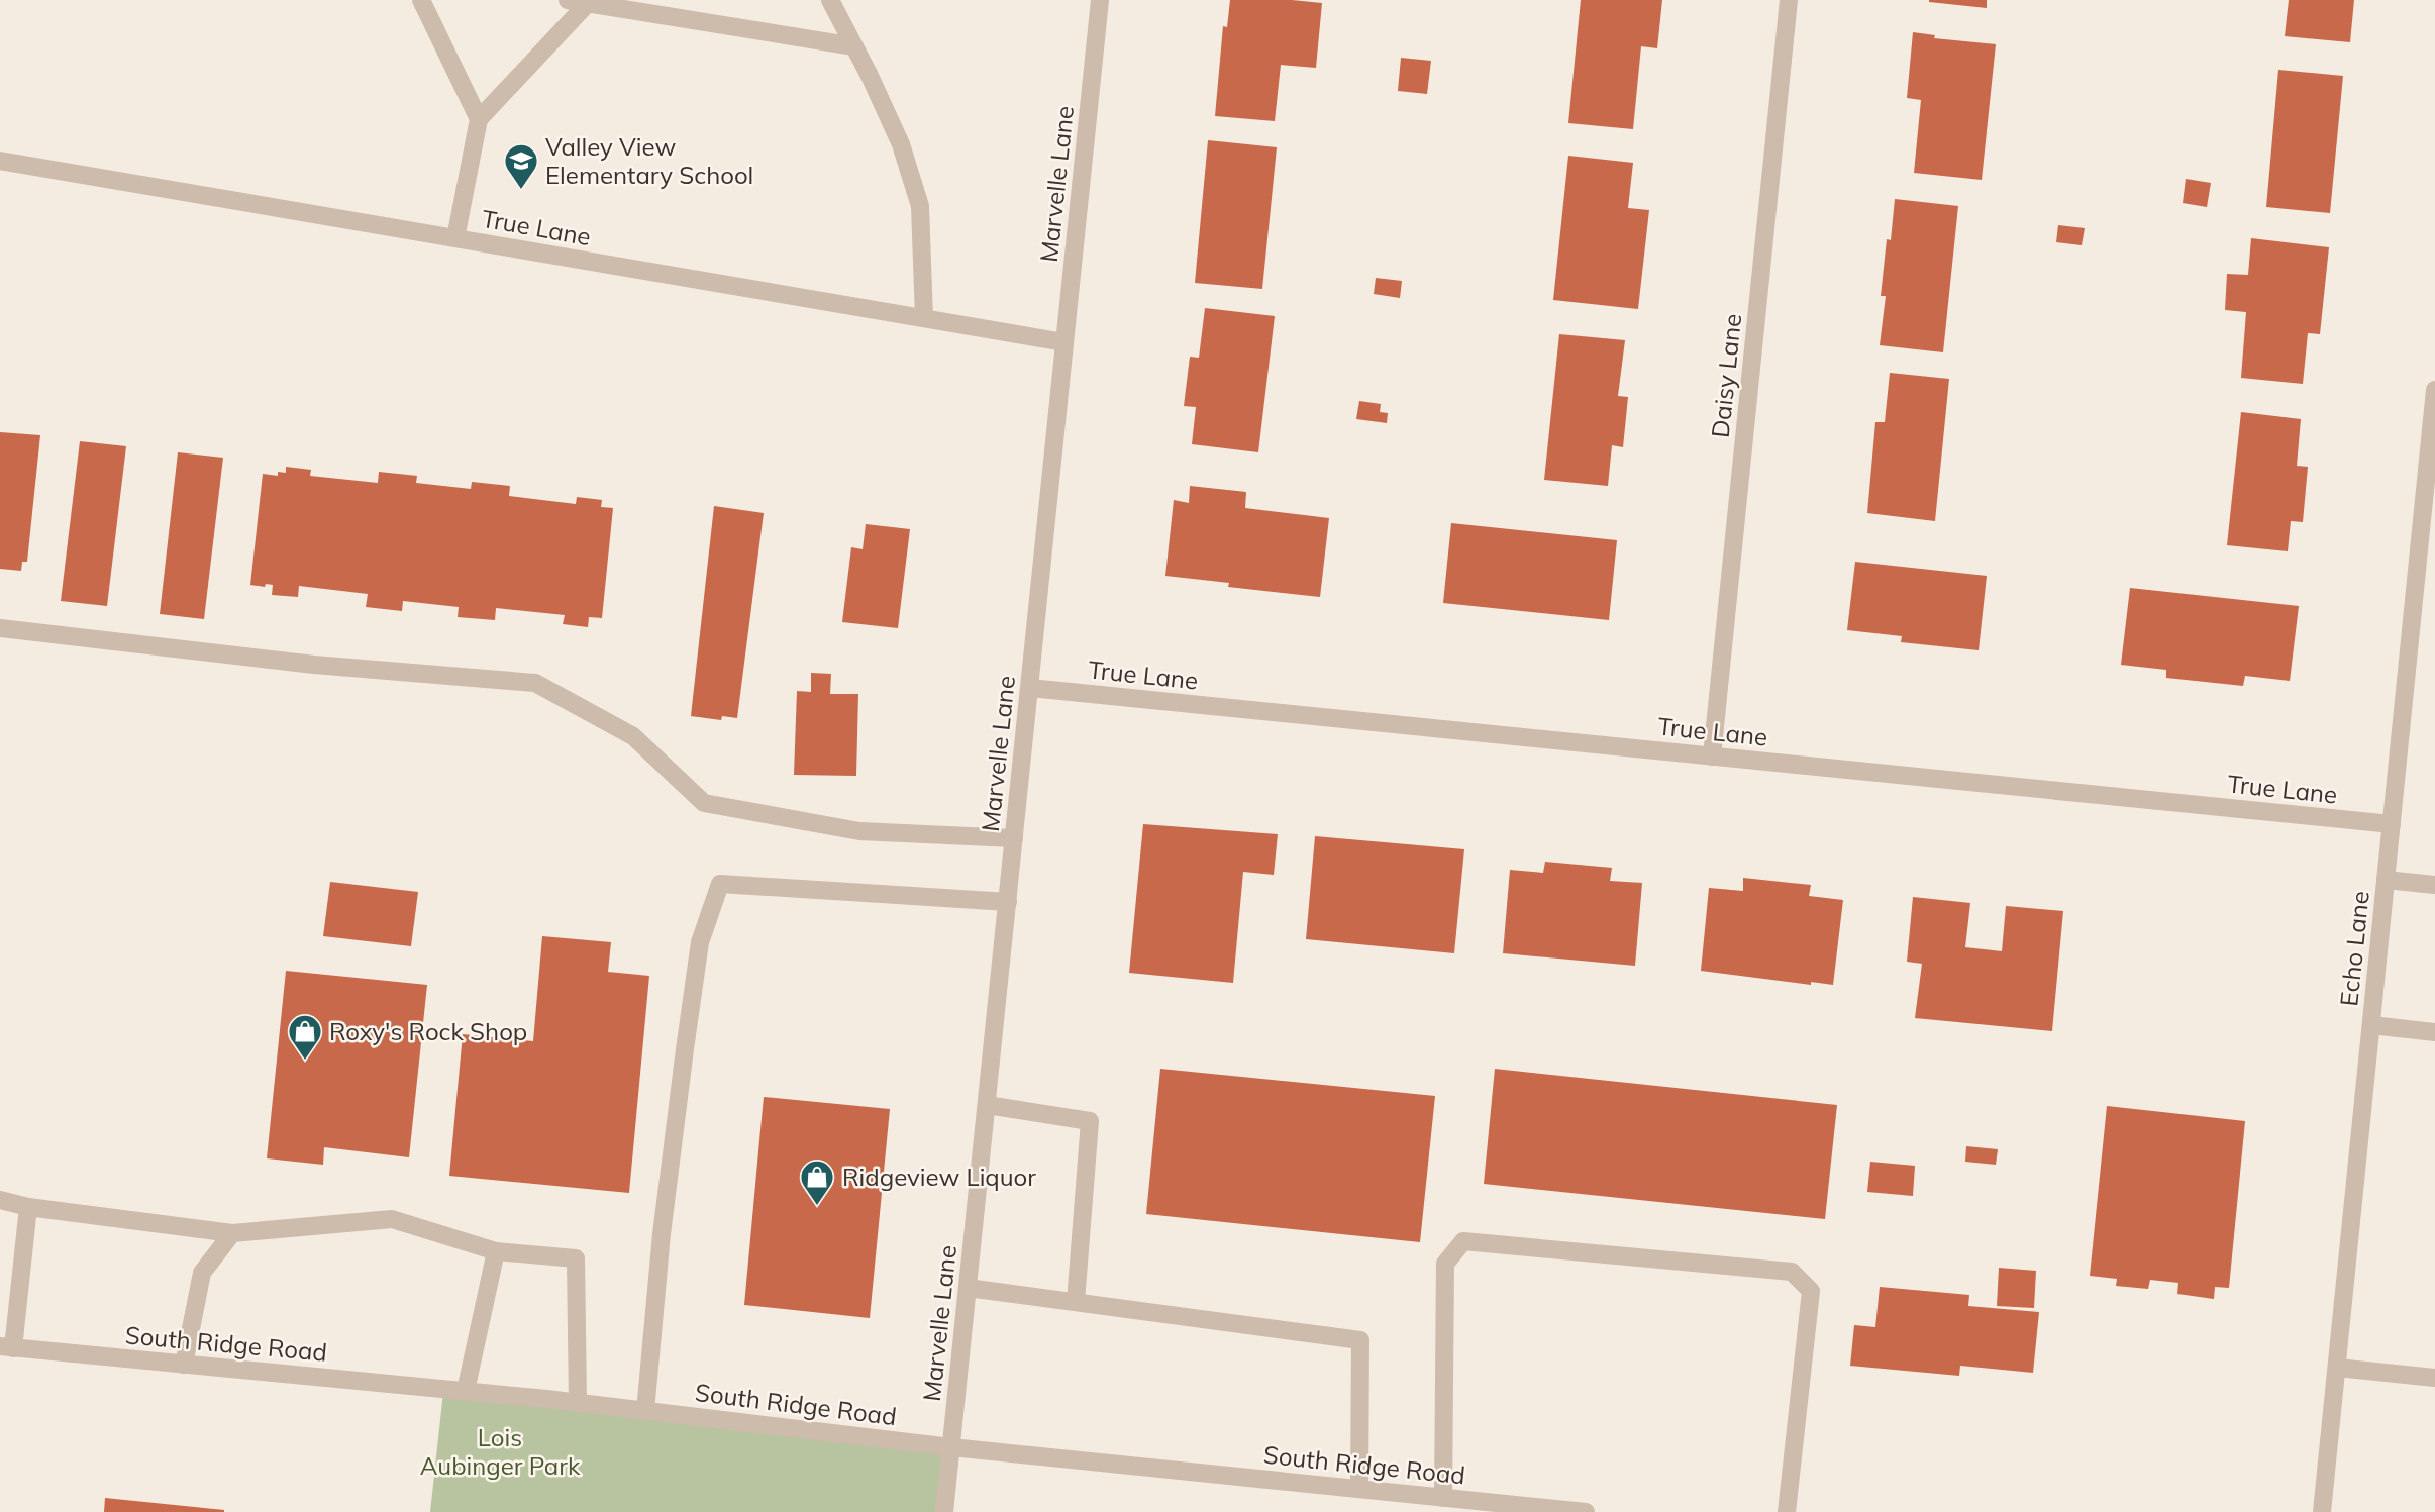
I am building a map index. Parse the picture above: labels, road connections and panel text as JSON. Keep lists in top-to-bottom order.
{
  "streets": {
    "street": [
      "Marvelle Lane",
      "True Lane",
      "Daisy Lane",
      "Echo Lane",
      "South Ridge Road"
    ]
  },
  "crossings": [
    ["Marvelle Lane", "True Lane"],
    ["Marvelle Lane", "South Ridge Road"],
    ["True Lane", "Daisy Lane"],
    ["True Lane", "Echo Lane"]
  ],
  "parks": ["Lois Aubinger Park"],
  "places": {
    "school or university": ["Valley View Elementary School"],
    "shop": ["Roxy's Rock Shop", "Ridgeview Liquor"]
  }
}
